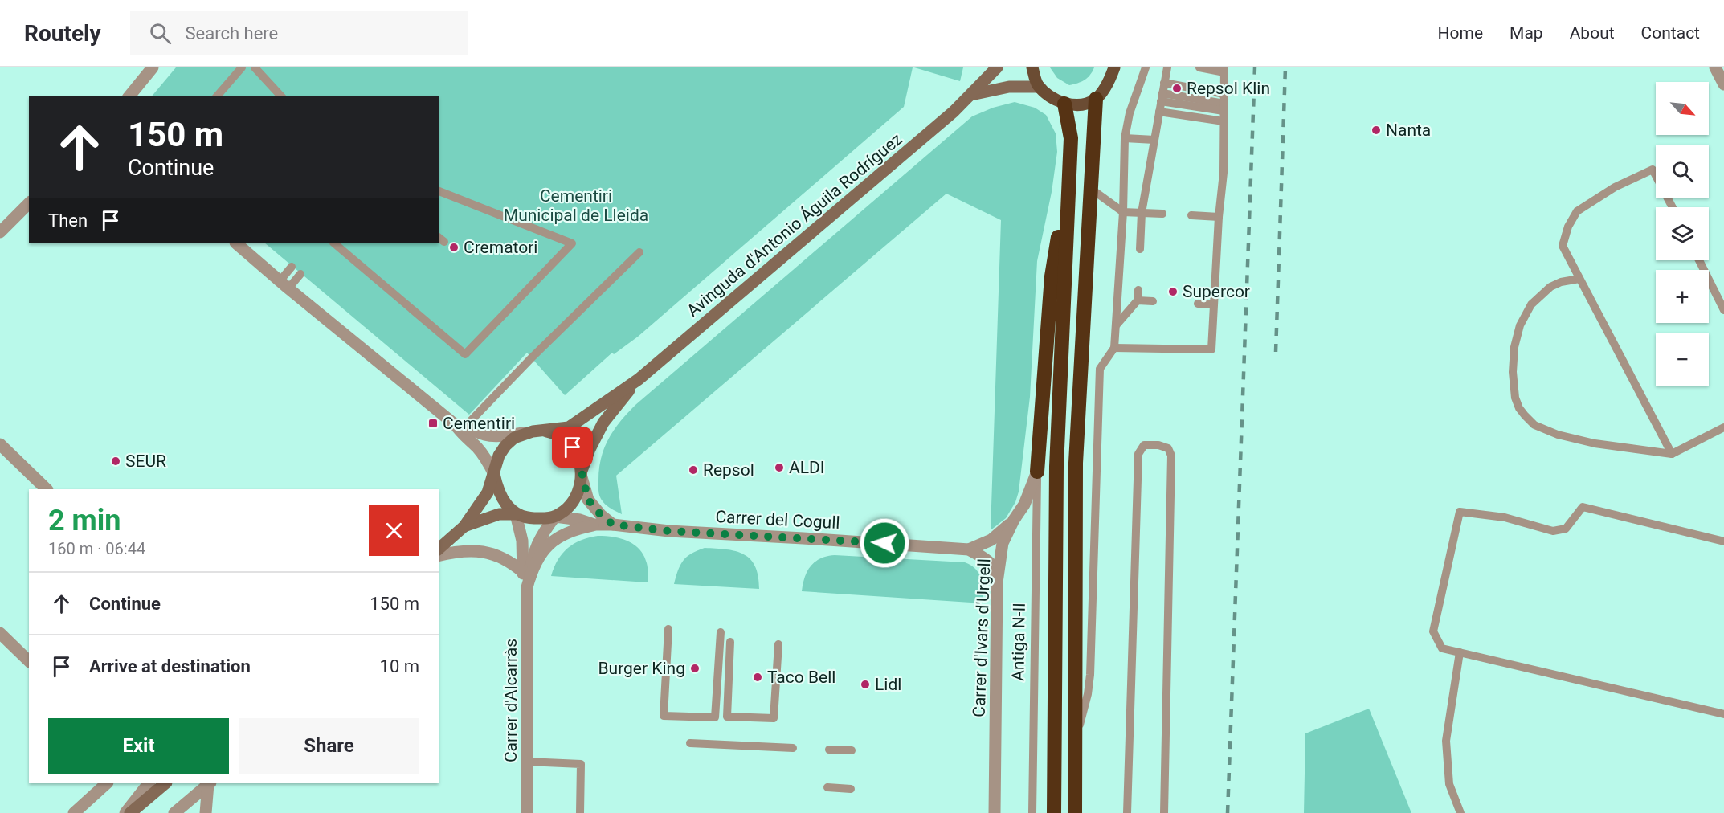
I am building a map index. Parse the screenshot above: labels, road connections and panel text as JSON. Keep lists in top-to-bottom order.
{
  "streets": {
    "street": [
      "Avinguda d'Antonio Águila Rodríguez",
      "Carrer del Cogull",
      "Carrer d'Ivars d'Urgell",
      "Carrer d'Alcarràs"
    ],
    "lane": ["Antiga N-II"]
  },
  "crossings": [
    ["Avinguda d'Antonio Águila Rodríguez", "Carrer del Cogull"],
    ["Avinguda d'Antonio Águila Rodríguez", "Carrer d'Alcarràs"],
    ["Carrer del Cogull", "Carrer d'Alcarràs"],
    ["Carrer d'Ivars d'Urgell", "Antiga N-II"]
  ],
  "parks": ["Cementiri Municipal de Lleida"],
  "places": {
    "other": [
      "Repsol Klin",
      "Nanta",
      "Crematori",
      "Supercor",
      "SEUR",
      "ALDI",
      "Repsol",
      "Burger King",
      "Taco Bell",
      "Lidl"
    ],
    "transit": ["Cementiri"]
  },
  "north": "bottom right",
  "page": {
    "header": "Routely",
    "search": "Search here",
    "nav": [
      "Home",
      "Map",
      "About",
      "Contact"
    ],
    "map_buttons": ["+", "−"],
    "turn": ["150 m", "Continue"],
    "then": "Then",
    "heading": ["2 min", "160 m · 06:44"],
    "list": [
      {
        "name": "Continue",
        "value": "150 m"
      },
      {
        "name": "Arrive at destination",
        "value": "10 m"
      }
    ],
    "buttons": ["Exit", "Share"]
  }
}
